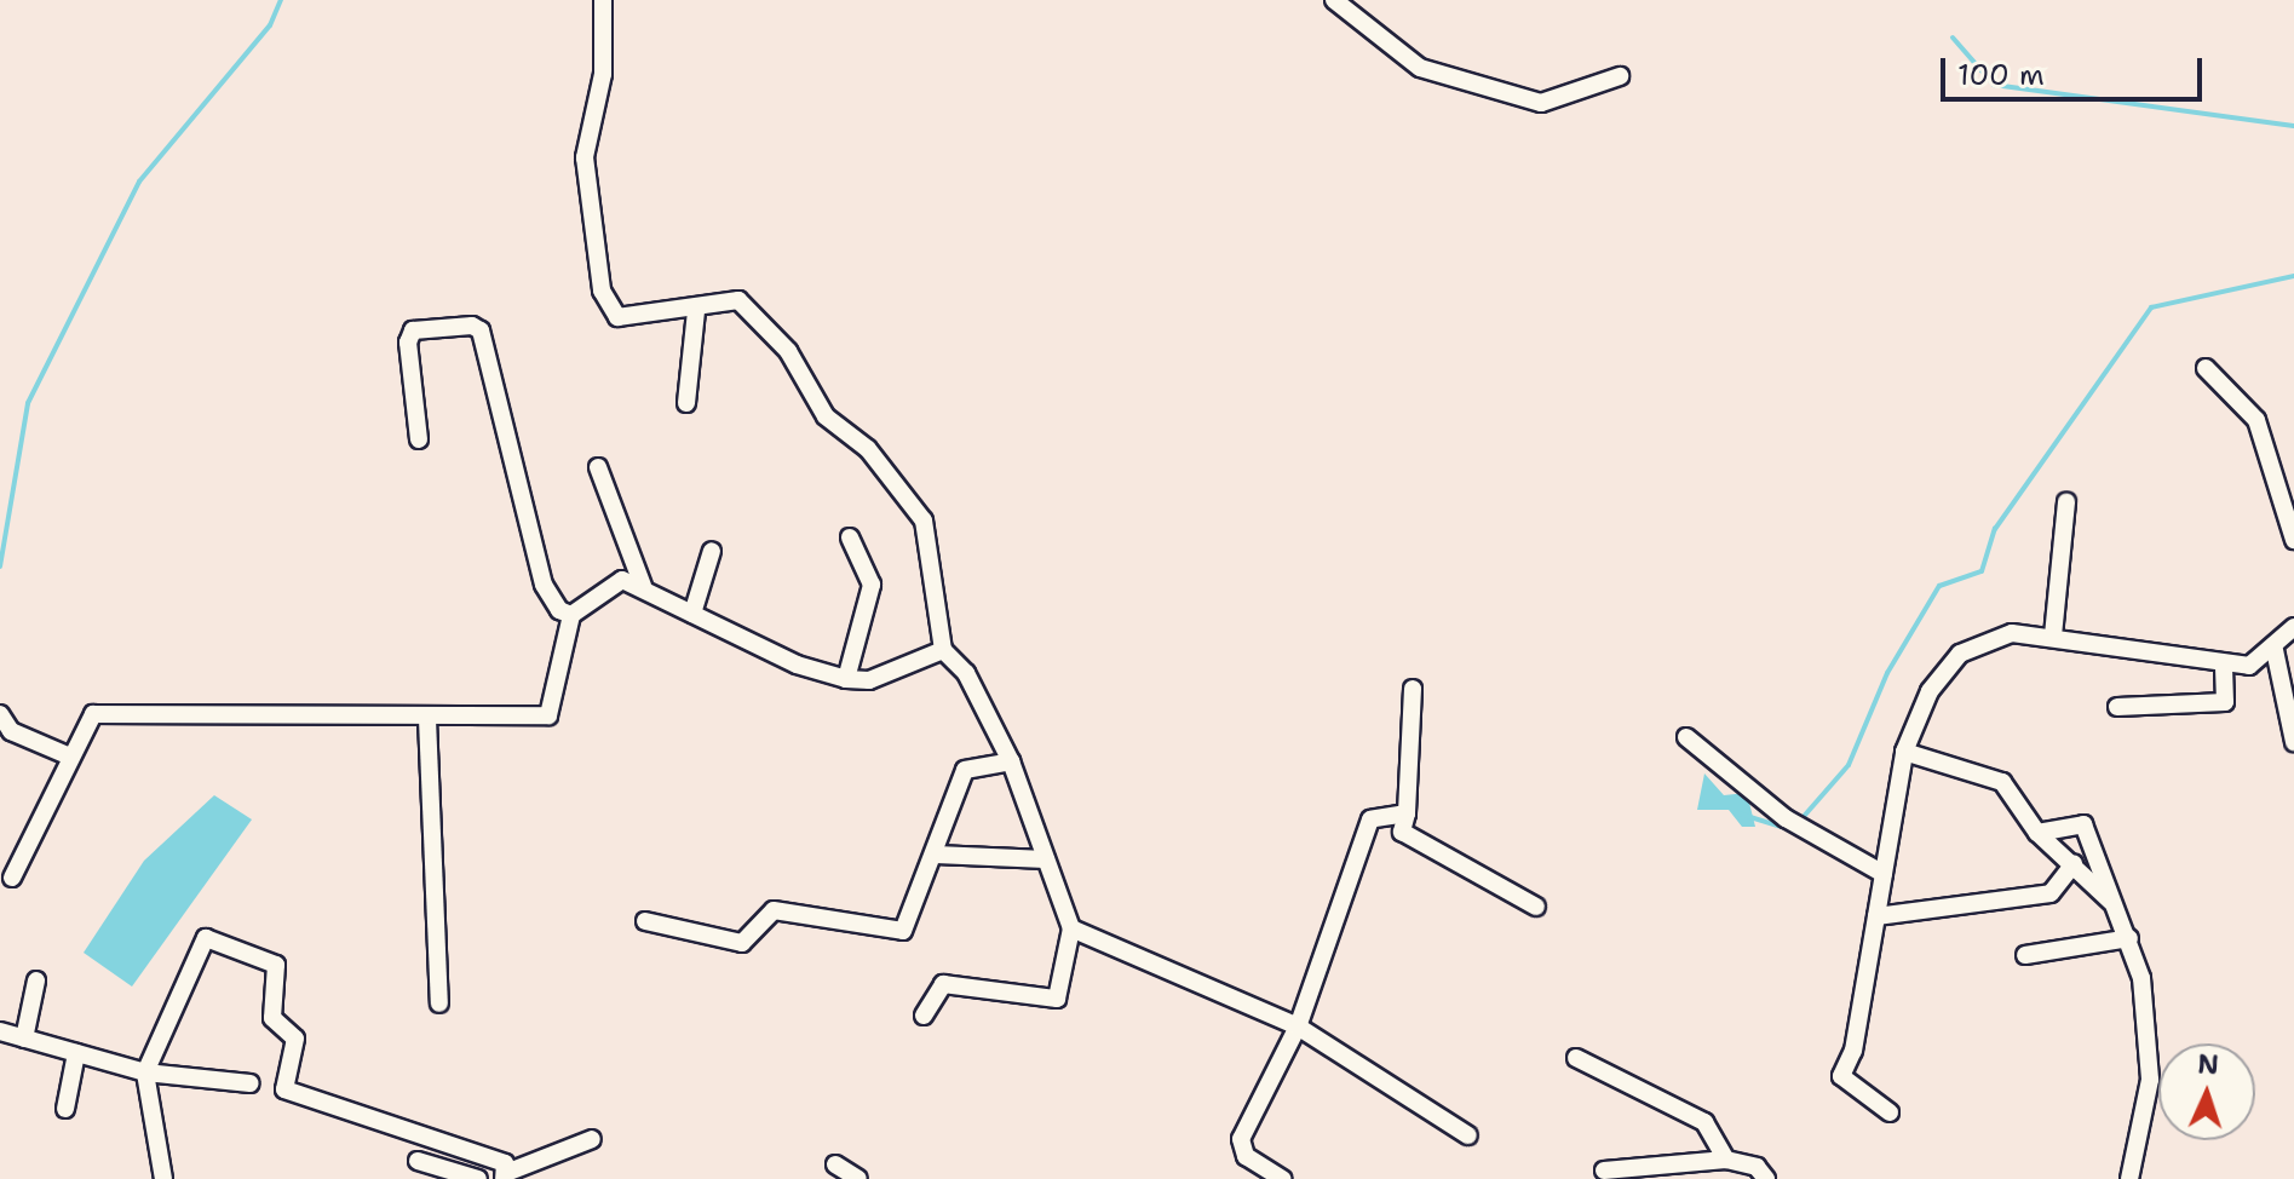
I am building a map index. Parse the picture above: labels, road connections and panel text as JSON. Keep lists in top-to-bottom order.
{
  "scale_bar": "100 m",
  "north": "top"
}
